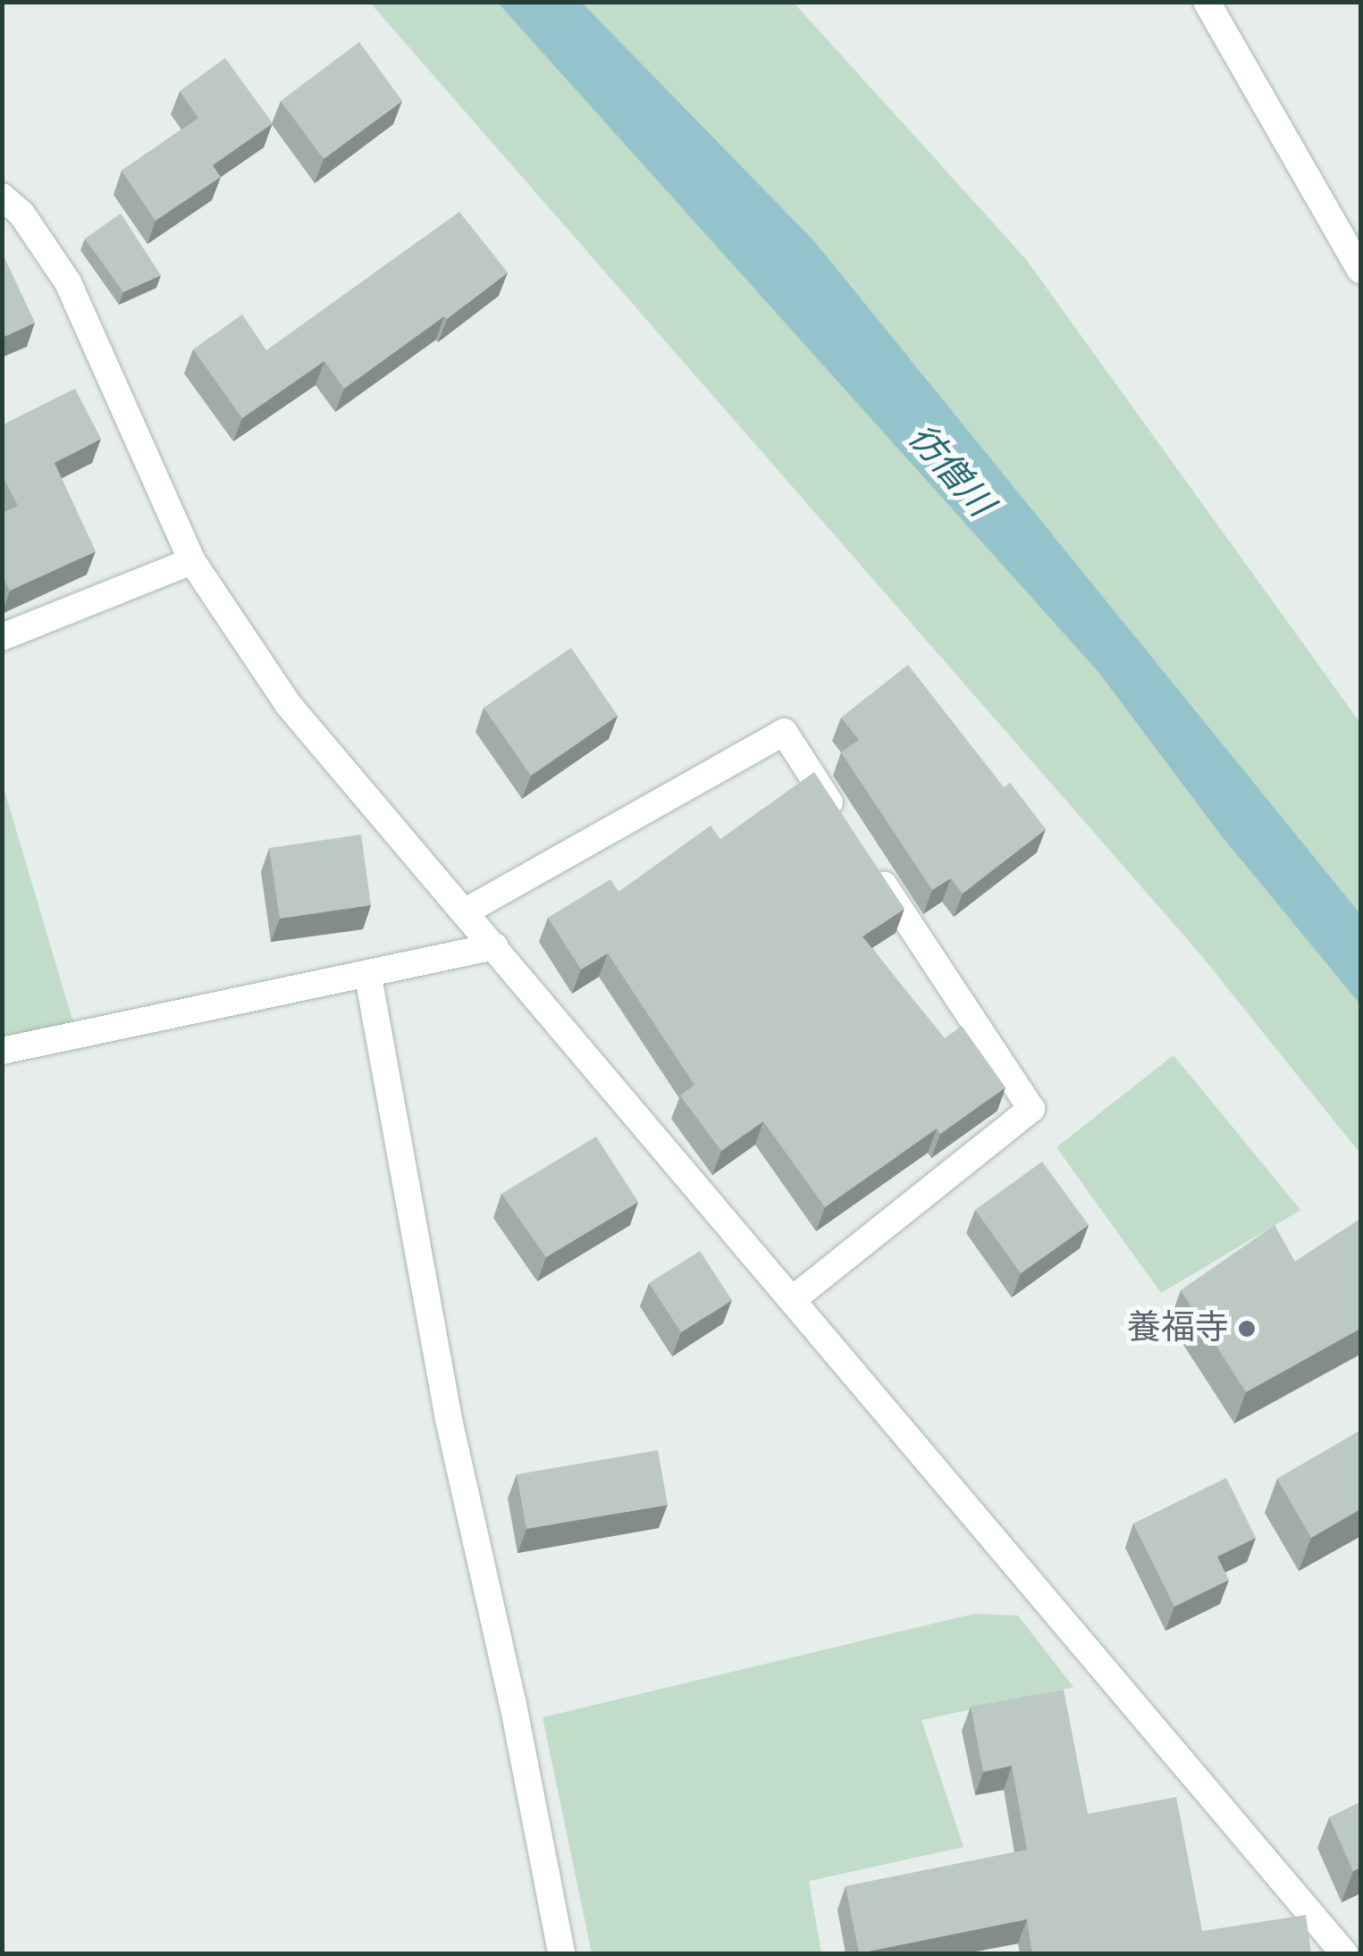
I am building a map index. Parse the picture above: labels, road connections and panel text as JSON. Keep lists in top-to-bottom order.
{
  "water": ["彷僧川"],
  "places": ["養福寺"]
}
